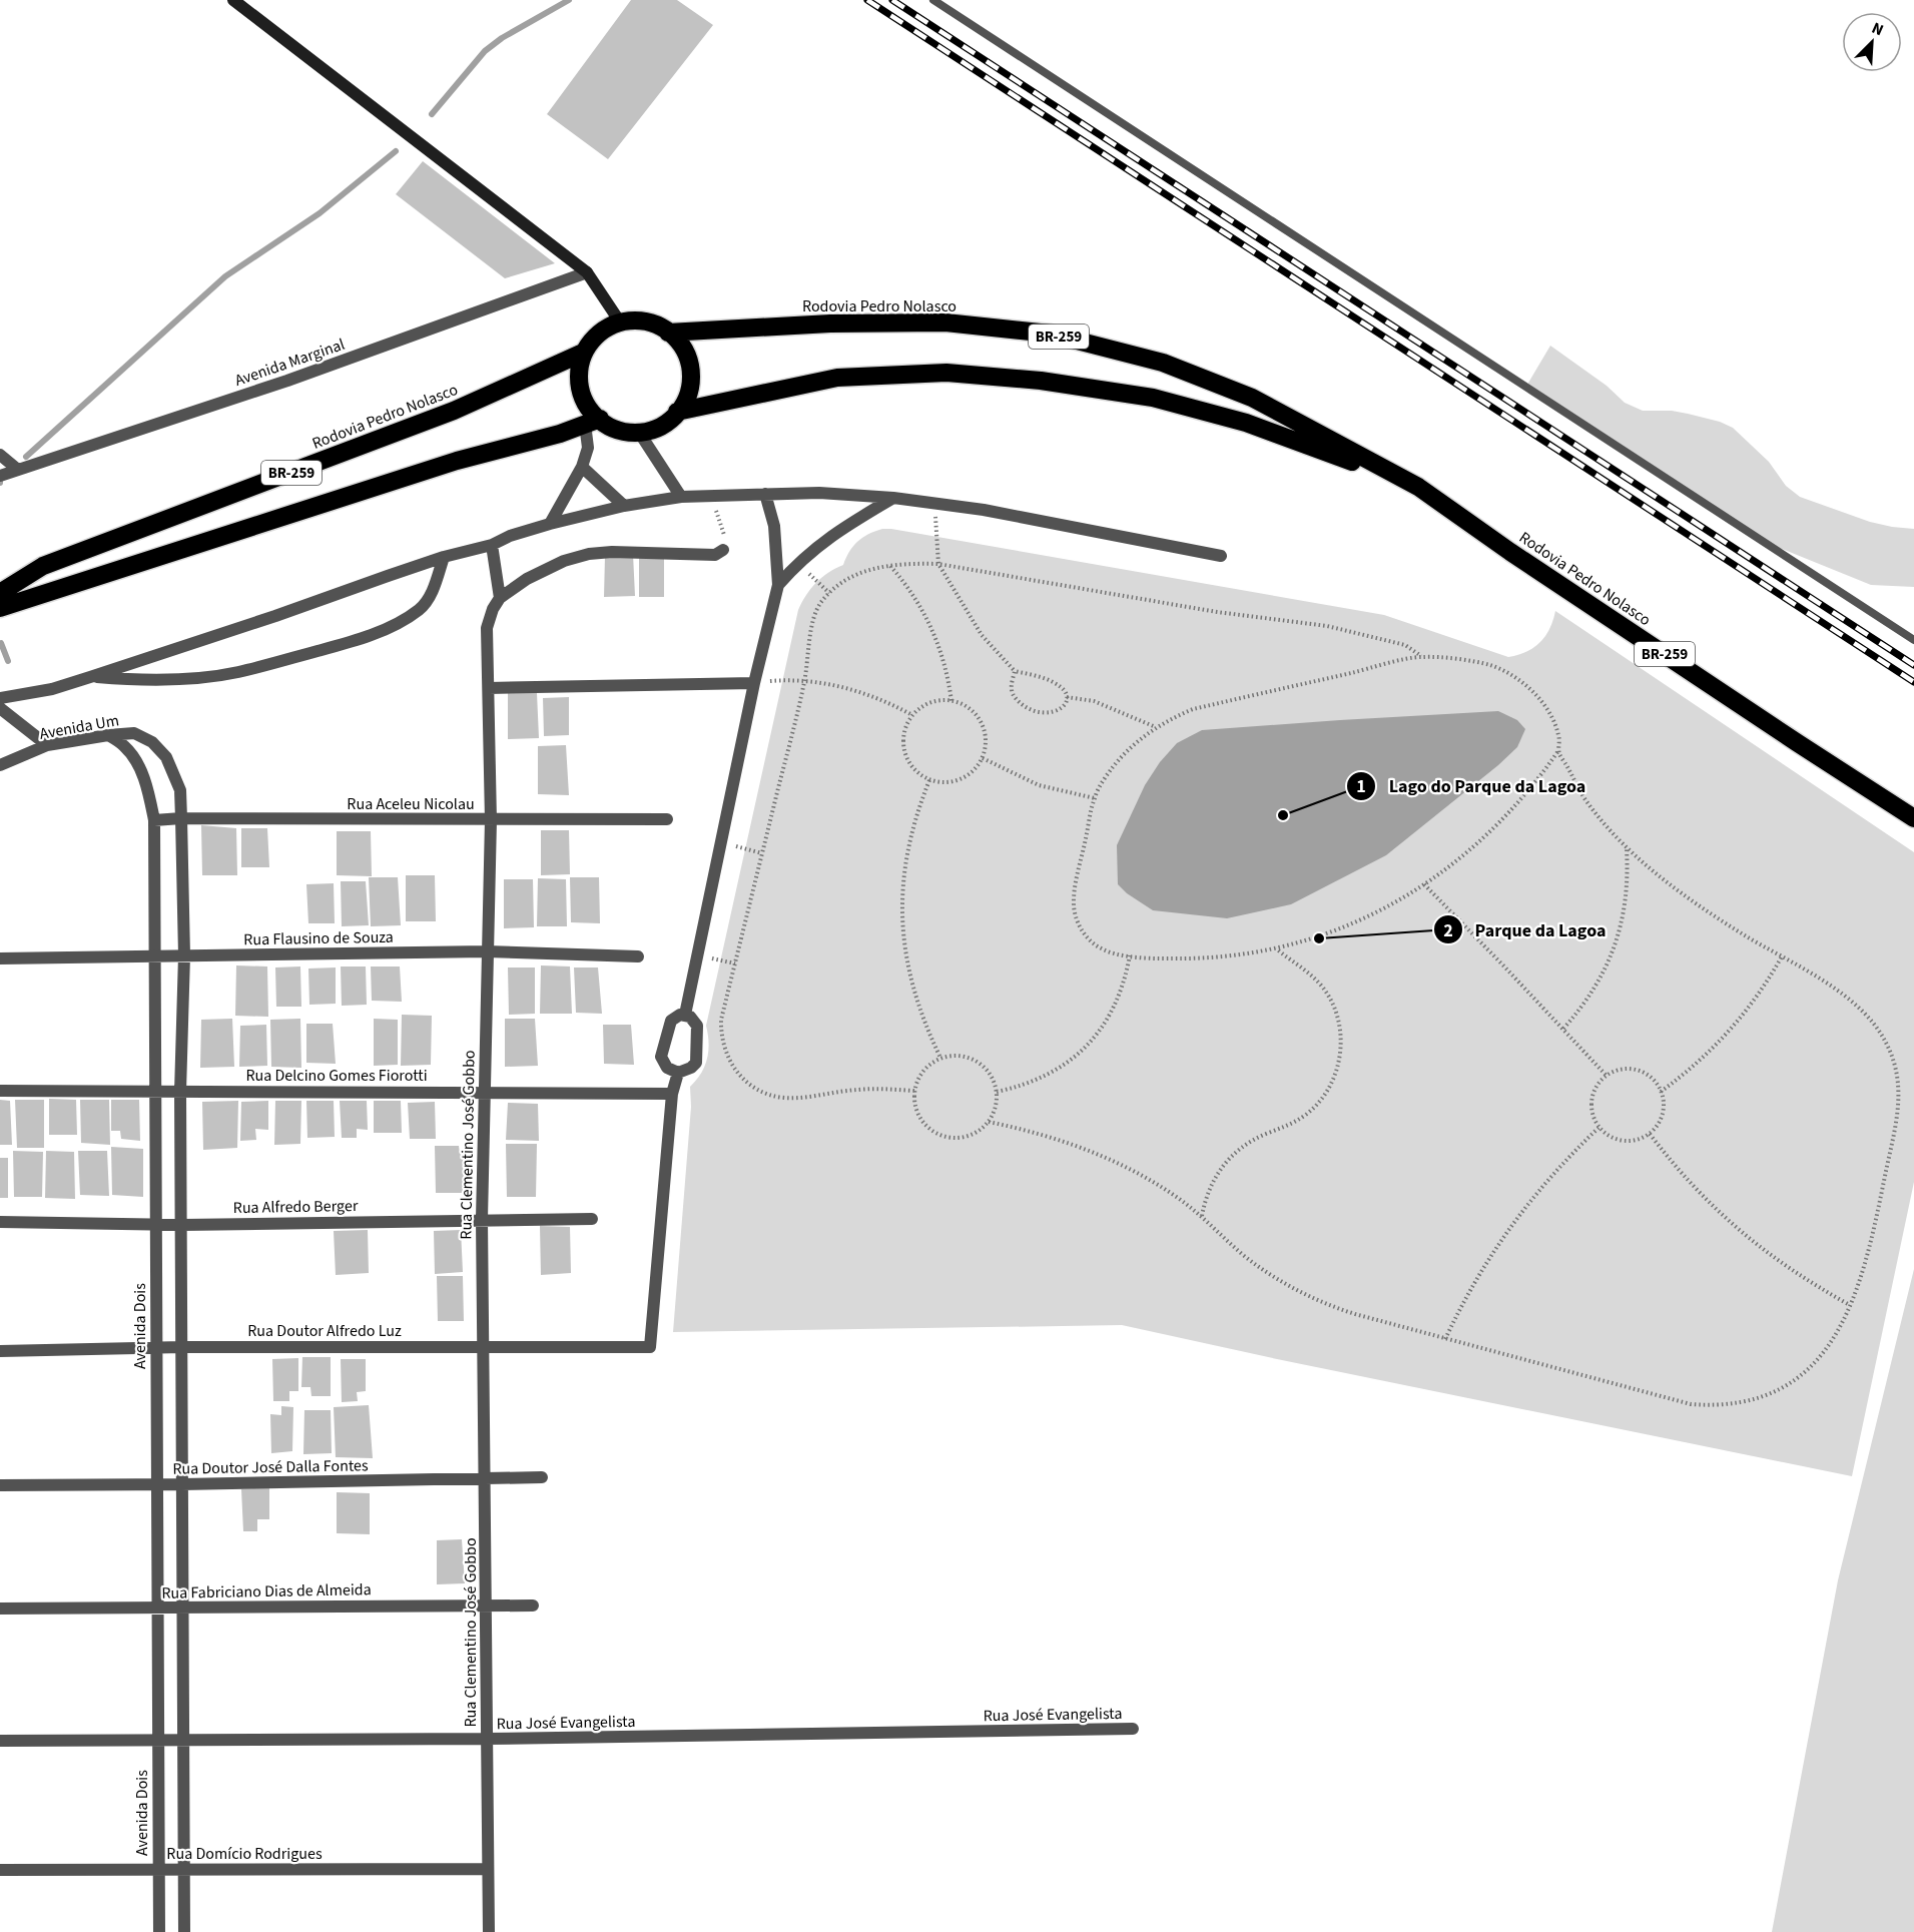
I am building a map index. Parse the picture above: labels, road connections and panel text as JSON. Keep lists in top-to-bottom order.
{
  "streets": {
    "highway": ["Rodovia Pedro Nolasco", "BR-259"],
    "street": [
      "Avenida Marginal",
      "Avenida Um",
      "Rua Aceleu Nicolau",
      "Rua Flausino de Souza",
      "Rua Delcino Gomes Fiorotti",
      "Rua Clementino José Gobbo",
      "Rua Alfredo Berger",
      "Avenida Dois",
      "Rua Doutor Alfredo Luz",
      "Rua Doutor José Dalla Fontes",
      "Rua Fabriciano Dias de Almeida",
      "Rua José Evangelista",
      "Rua Domício Rodrigues"
    ]
  },
  "crossings": [
    ["Rodovia Pedro Nolasco", "BR-259"],
    ["Avenida Um", "Rua Aceleu Nicolau"],
    ["Avenida Um", "Avenida Dois"],
    ["Rua Aceleu Nicolau", "Rua Clementino José Gobbo"],
    ["Rua Aceleu Nicolau", "Avenida Dois"],
    ["Rua Flausino de Souza", "Rua Clementino José Gobbo"],
    ["Rua Flausino de Souza", "Avenida Dois"],
    ["Rua Delcino Gomes Fiorotti", "Rua Clementino José Gobbo"],
    ["Rua Delcino Gomes Fiorotti", "Avenida Dois"],
    ["Rua Delcino Gomes Fiorotti", "Rua Doutor Alfredo Luz"],
    ["Rua Clementino José Gobbo", "Rua Alfredo Berger"],
    ["Rua Clementino José Gobbo", "Rua Doutor Alfredo Luz"],
    ["Rua Clementino José Gobbo", "Rua Doutor José Dalla Fontes"],
    ["Rua Clementino José Gobbo", "Rua Fabriciano Dias de Almeida"],
    ["Rua Clementino José Gobbo", "Rua José Evangelista"],
    ["Rua Clementino José Gobbo", "Rua Domício Rodrigues"],
    ["Rua Alfredo Berger", "Avenida Dois"],
    ["Avenida Dois", "Rua Doutor Alfredo Luz"],
    ["Avenida Dois", "Rua Doutor José Dalla Fontes"],
    ["Avenida Dois", "Rua Fabriciano Dias de Almeida"],
    ["Avenida Dois", "Rua José Evangelista"],
    ["Avenida Dois", "Rua Domício Rodrigues"]
  ],
  "places": ["Lago do Parque da Lagoa", "Parque da Lagoa"],
  "north": "top right"
}
